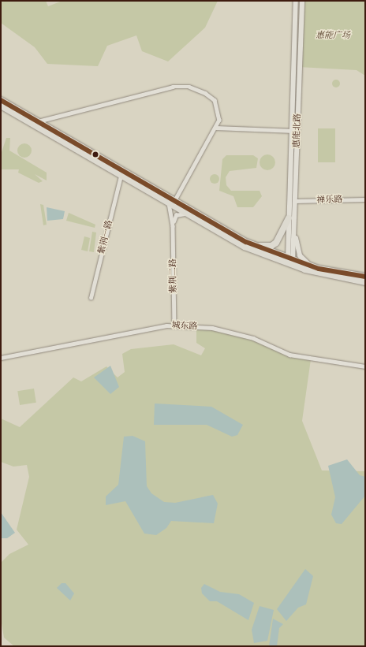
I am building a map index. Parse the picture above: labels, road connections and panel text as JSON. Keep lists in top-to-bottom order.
{
  "streets": {
    "street": [
      "惠能北路",
      "禅乐路",
      "紫荆一路",
      "紫荆二路",
      "城东路"
    ]
  },
  "crossings": [
    ["惠能北路", "禅乐路"],
    ["紫荆二路", "城东路"]
  ],
  "parks": ["惠能广场"]
}
